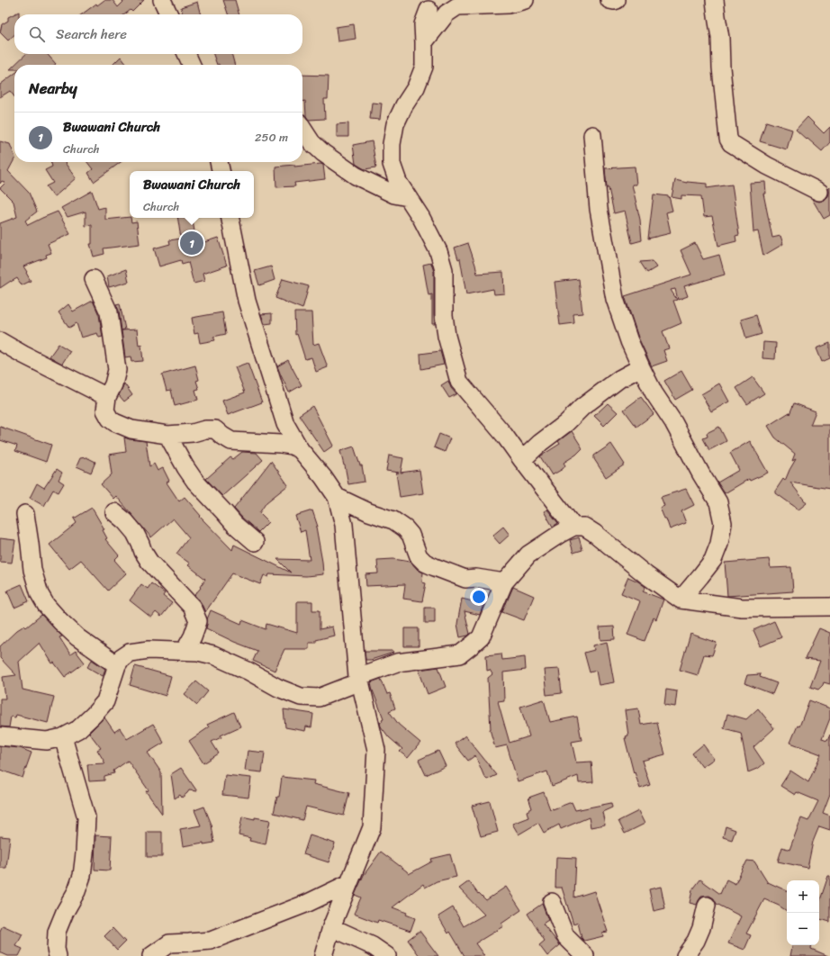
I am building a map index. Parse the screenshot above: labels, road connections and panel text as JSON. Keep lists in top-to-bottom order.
{
  "page": {
    "search": "Search here",
    "heading": "Nearby",
    "list": [
      {
        "mark": "1",
        "name": "Bwawani Church",
        "note": "Church",
        "value": "250 m"
      }
    ],
    "popup": ["Bwawani Church", "Church"],
    "pins": "1",
    "map_buttons": ["+", "−"]
  }
}
